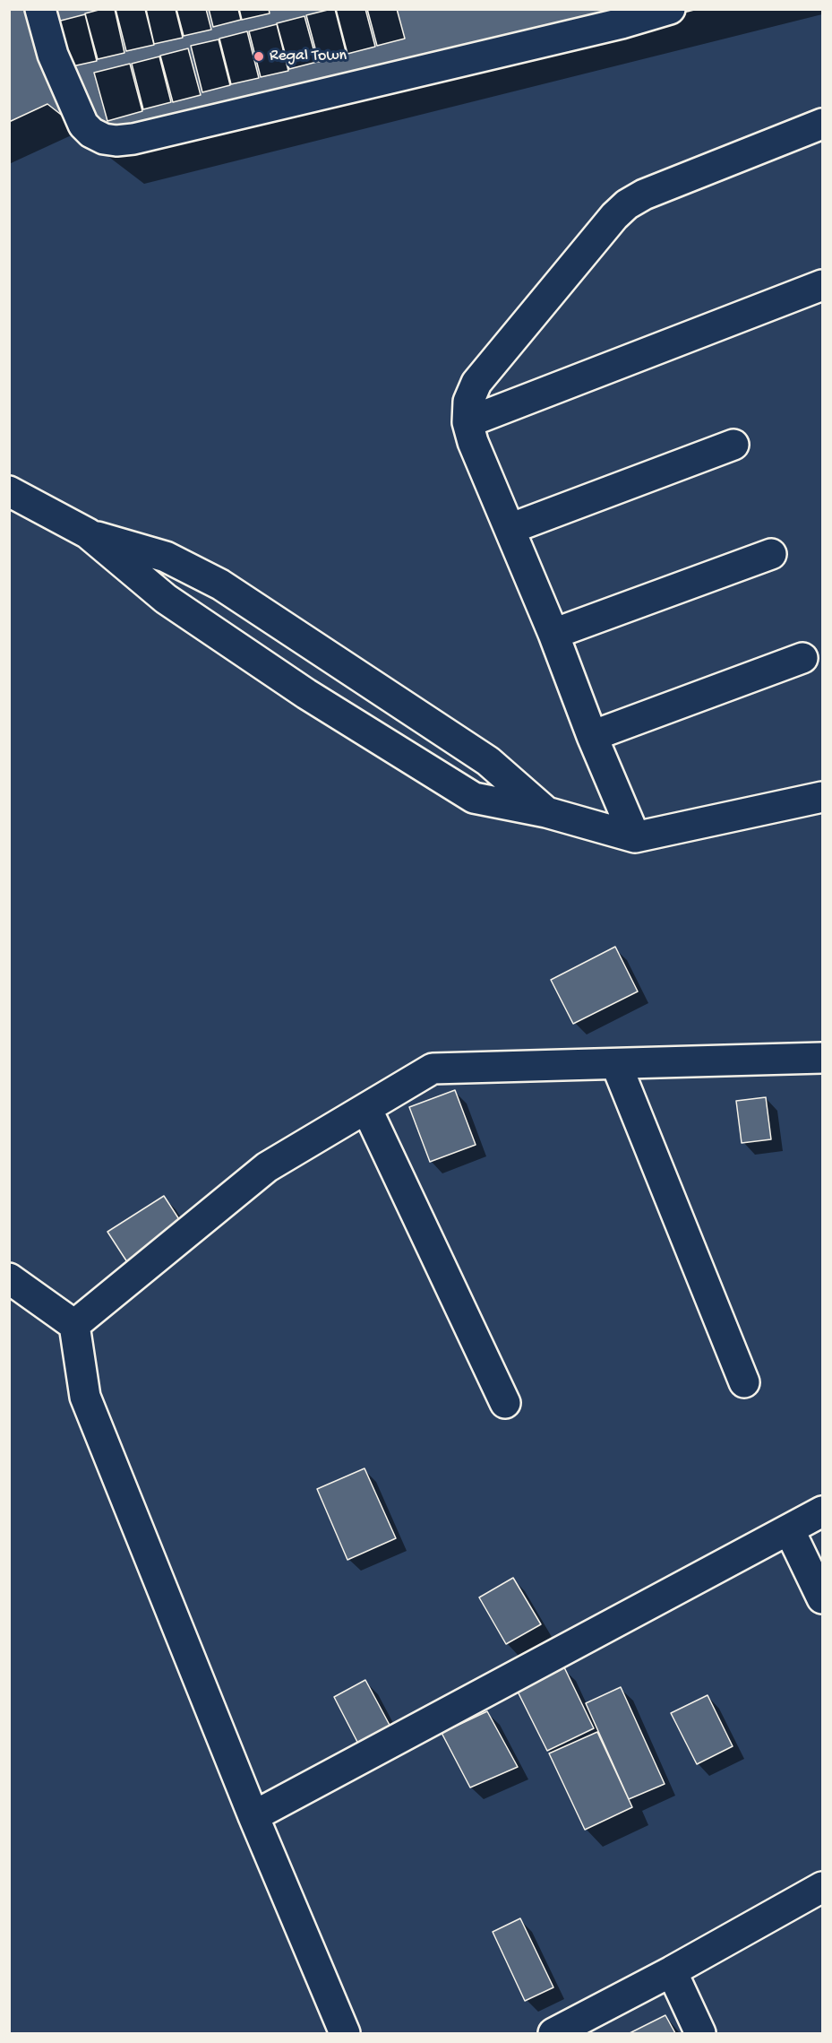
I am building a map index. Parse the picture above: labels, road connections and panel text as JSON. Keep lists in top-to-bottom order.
{
  "places": ["Regal Town"]
}
